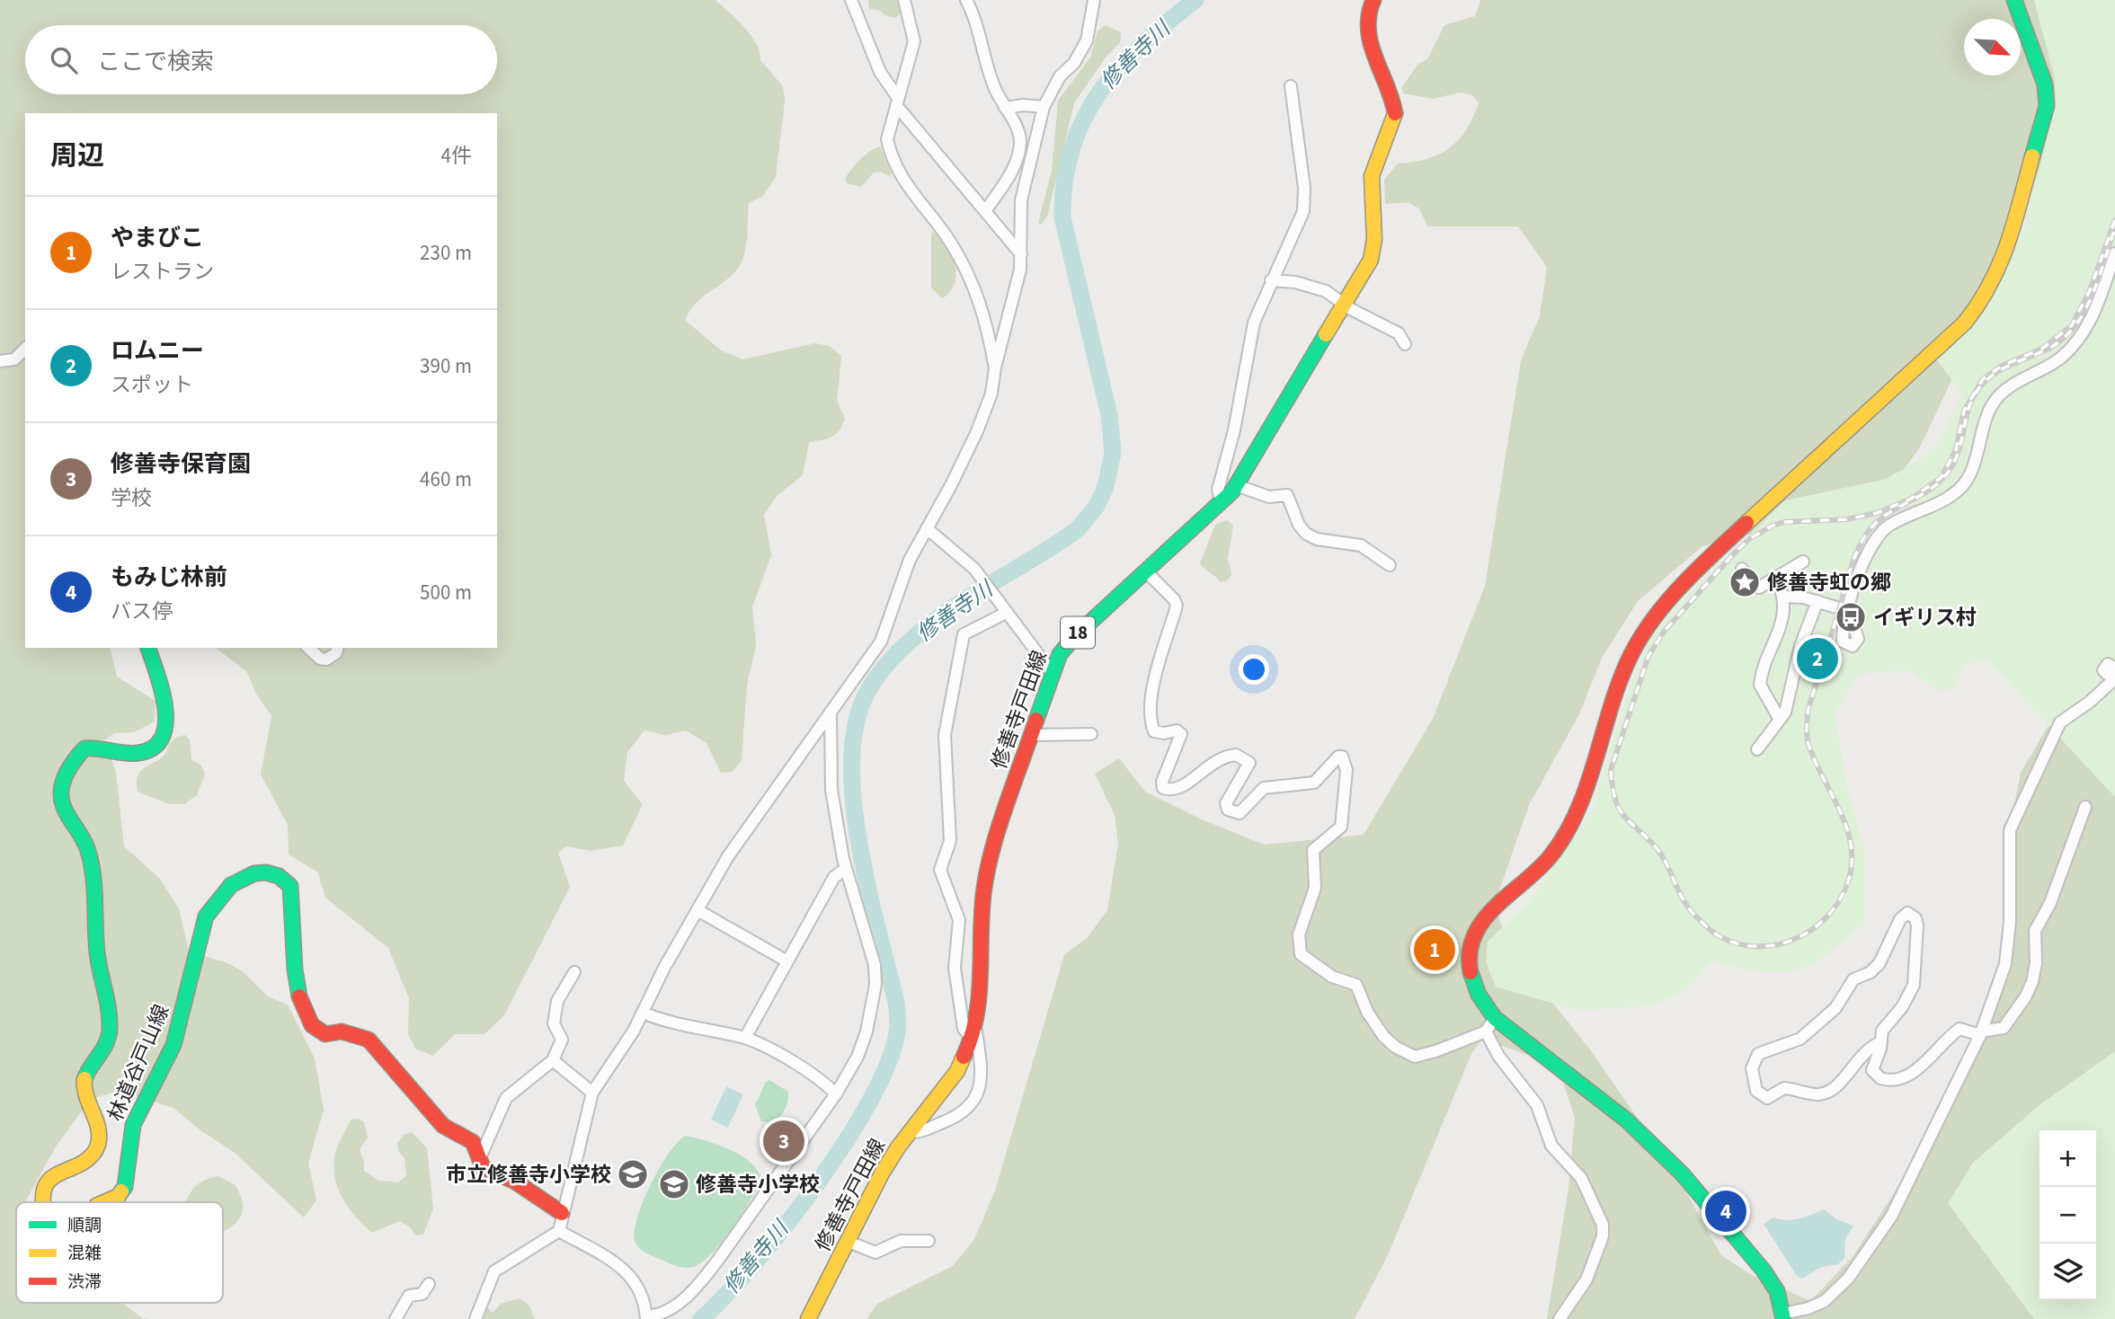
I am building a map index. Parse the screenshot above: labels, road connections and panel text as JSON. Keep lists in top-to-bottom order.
{
  "streets": {
    "street": ["18", "修善寺戸田線", "林道谷戸山線"]
  },
  "water": ["修善寺川"],
  "places": {
    "place": ["修善寺虹の郷"],
    "bus stop": ["イギリス村"],
    "school or university": ["市立修善寺小学校", "修善寺小学校"]
  },
  "legend": ["順調", "混雑", "渋滞"],
  "north": "bottom right",
  "page": {
    "search": "ここで検索",
    "heading": ["周辺", "4件"],
    "list": [
      {
        "mark": "1",
        "name": "やまびこ",
        "note": "レストラン",
        "value": "230 m"
      },
      {
        "mark": "2",
        "name": "ロムニー",
        "note": "スポット",
        "value": "390 m"
      },
      {
        "mark": "3",
        "name": "修善寺保育園",
        "note": "学校",
        "value": "460 m"
      },
      {
        "mark": "4",
        "name": "もみじ林前",
        "note": "バス停",
        "value": "500 m"
      }
    ],
    "pins": [
      "2",
      "1",
      "3",
      "4"
    ],
    "map_buttons": ["+", "−"]
  }
}
